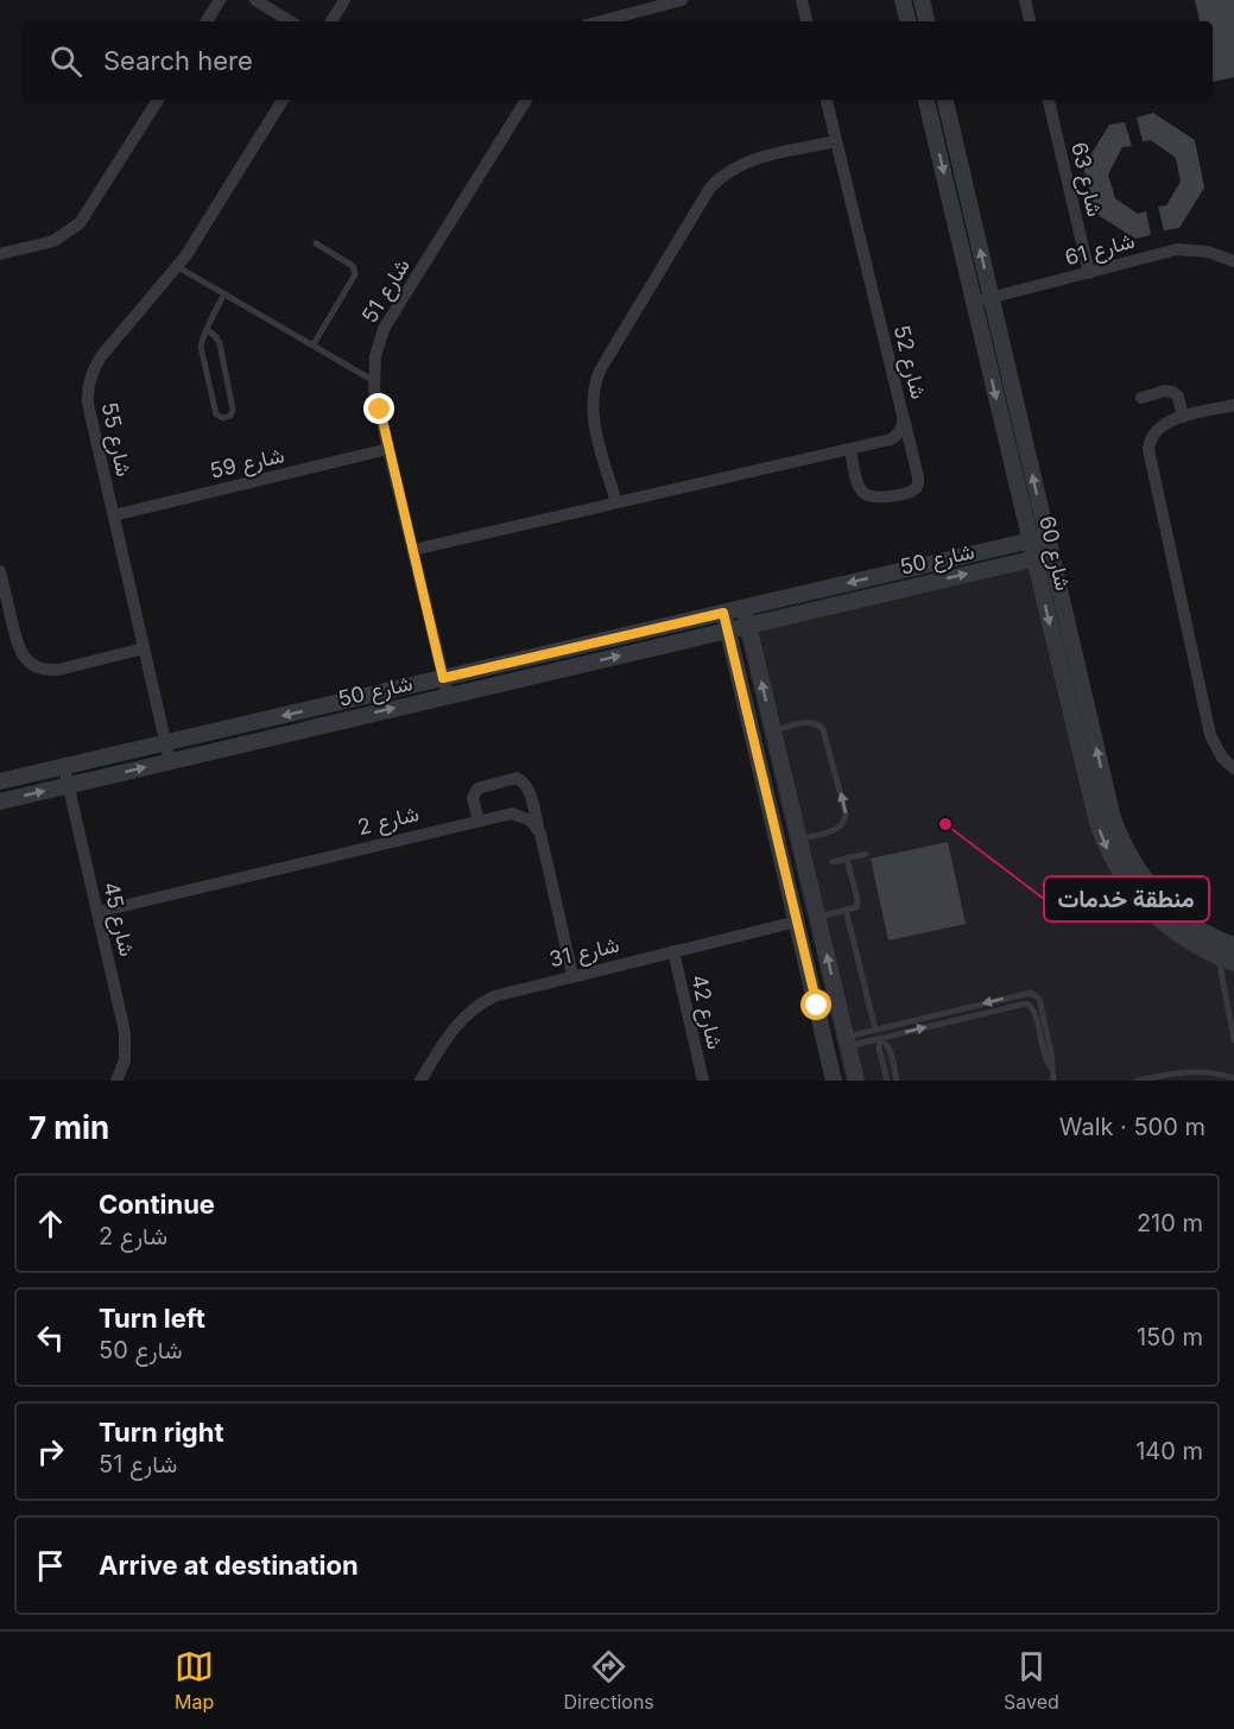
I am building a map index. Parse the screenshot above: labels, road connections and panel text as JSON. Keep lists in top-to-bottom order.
{
  "streets": {
    "street": [
      "شارع 63",
      "شارع 61",
      "شارع 51",
      "شارع 52",
      "شارع 55",
      "شارع 59",
      "شارع 60",
      "شارع 50",
      "شارع 2",
      "شارع 45",
      "شارع 31",
      "شارع 42"
    ]
  },
  "crossings": [
    ["شارع 63", "شارع 61"],
    ["شارع 61", "شارع 60"],
    ["شارع 51", "شارع 52"],
    ["شارع 51", "شارع 59"],
    ["شارع 51", "شارع 50"],
    ["شارع 55", "شارع 59"],
    ["شارع 55", "شارع 50"],
    ["شارع 60", "شارع 50"],
    ["شارع 50", "شارع 45"],
    ["شارع 2", "شارع 45"],
    ["شارع 31", "شارع 42"]
  ],
  "places": ["منطقة خدمات"],
  "page": {
    "search": "Search here",
    "heading": ["7 min", "Walk · 500 m"],
    "list": [
      ["Continue", "شارع 2", "210 m"],
      ["Turn left", "شارع 50", "150 m"],
      ["Turn right", "شارع 51", "140 m"],
      "Arrive at destination"
    ],
    "nav": ["Map", "Directions", "Saved"]
  }
}
